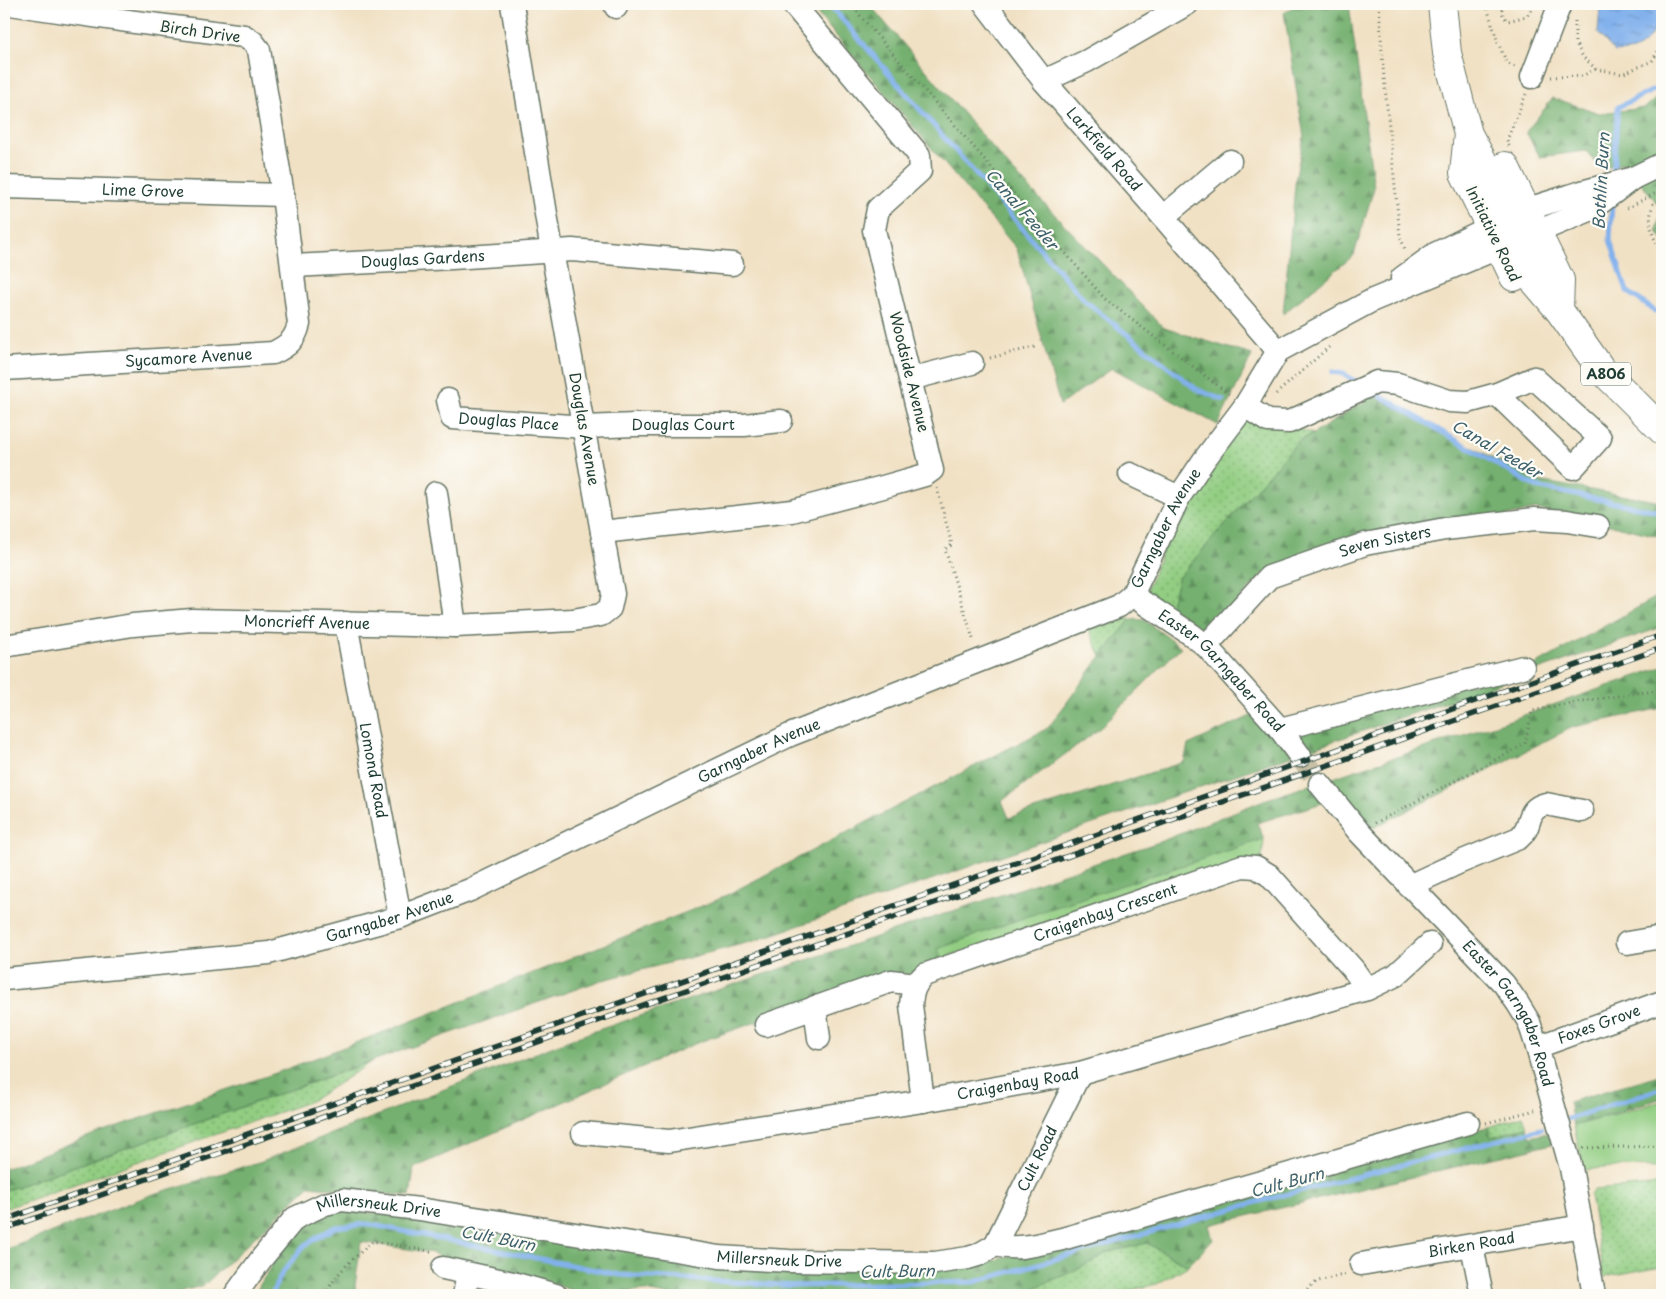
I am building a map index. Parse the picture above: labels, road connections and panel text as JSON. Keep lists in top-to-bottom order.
{
  "streets": {
    "main road": ["Initiative Road", "A806"],
    "street": [
      "Birch Drive",
      "Larkfield Road",
      "Lime Grove",
      "Douglas Gardens",
      "Sycamore Avenue",
      "Woodside Avenue",
      "Douglas Place",
      "Douglas Court",
      "Douglas Avenue",
      "Garngaber Avenue",
      "Seven Sisters",
      "Moncrieff Avenue",
      "Easter Garngaber Road",
      "Lomond Road",
      "Craigenbay Crescent",
      "Foxes Grove",
      "Craigenbay Road",
      "Cult Road",
      "Millersneuk Drive",
      "Birken Road"
    ]
  },
  "crossings": [
    ["Birch Drive", "Lime Grove"],
    ["Birch Drive", "Douglas Gardens"],
    ["Birch Drive", "Sycamore Avenue"],
    ["Larkfield Road", "Garngaber Avenue"],
    ["Douglas Gardens", "Sycamore Avenue"],
    ["Douglas Gardens", "Douglas Avenue"],
    ["Douglas Place", "Douglas Court"],
    ["Douglas Place", "Douglas Avenue"],
    ["Douglas Court", "Douglas Avenue"],
    ["Douglas Avenue", "Moncrieff Avenue"],
    ["Garngaber Avenue", "Easter Garngaber Road"],
    ["Garngaber Avenue", "Lomond Road"],
    ["Seven Sisters", "Easter Garngaber Road"],
    ["Moncrieff Avenue", "Lomond Road"],
    ["Easter Garngaber Road", "Foxes Grove"],
    ["Easter Garngaber Road", "Birken Road"],
    ["Craigenbay Crescent", "Craigenbay Road"],
    ["Craigenbay Road", "Cult Road"],
    ["Cult Road", "Millersneuk Drive"]
  ],
  "water": ["Bothlin Burn", "Canal Feeder", "Cult Burn"]
}
